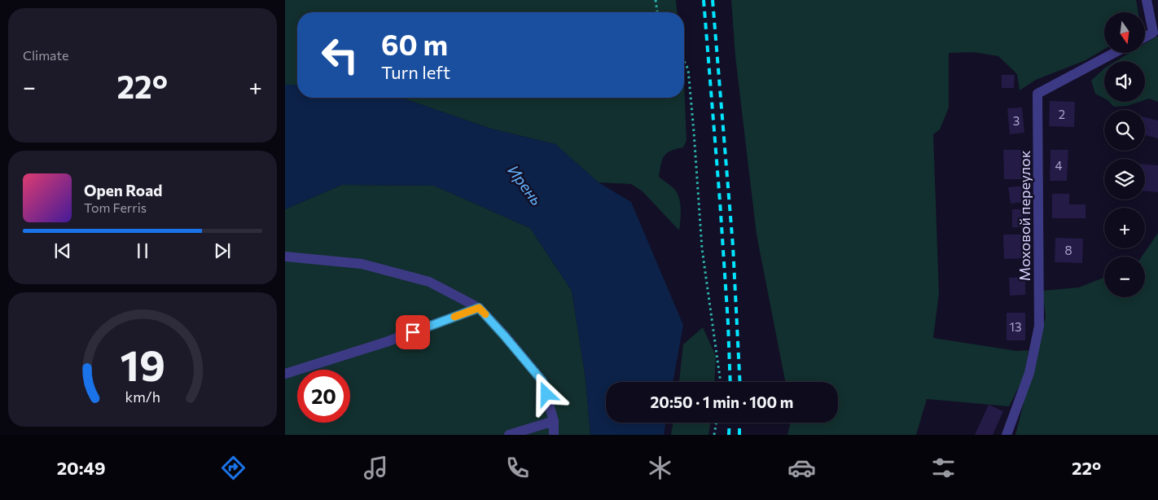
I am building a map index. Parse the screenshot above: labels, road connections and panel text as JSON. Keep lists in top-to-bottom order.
{
  "streets": {
    "street": ["Моховой переулок"]
  },
  "water": ["Ирень"],
  "house_numbers": [
    "2",
    "3",
    "4",
    "8",
    "13"
  ],
  "north": "bottom",
  "page": {
    "tile": "Climate",
    "map_buttons": ["+", "−"],
    "turn": ["60 m", "Turn left"],
    "heat": ["−", "22°", "+"],
    "song": ["Open Road", "Tom Ferris"],
    "limit": "20",
    "trip": "20:50 · 1 min · 100 m",
    "tabs": ["20:49", "22°"],
    "gauge": ["19", "km/h"]
  }
}
